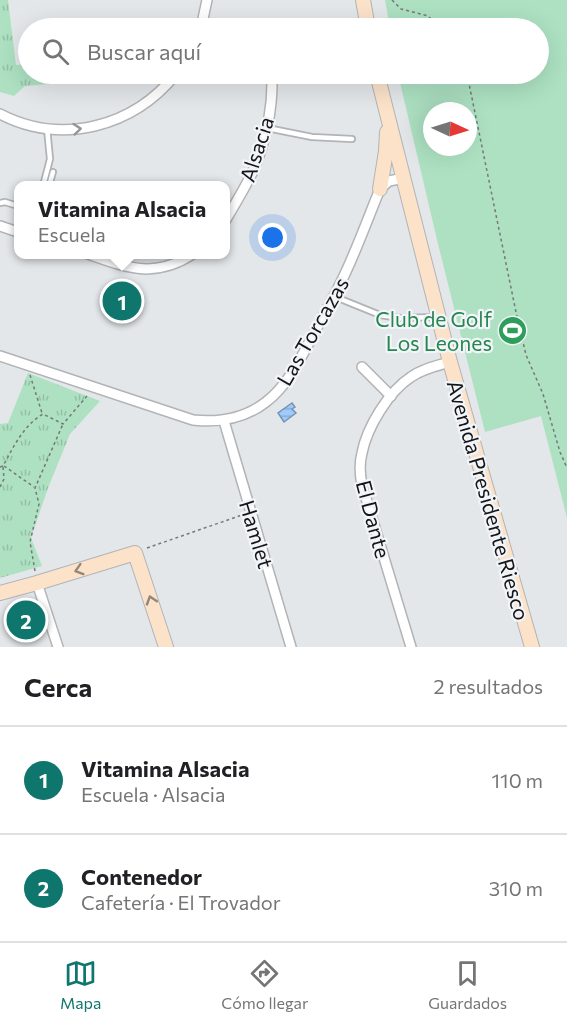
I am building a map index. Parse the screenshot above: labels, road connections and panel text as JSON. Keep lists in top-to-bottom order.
{
  "streets": {
    "main road": ["Avenida Presidente Riesco"],
    "street": [
      "Alsacia",
      "Las Torcazas",
      "El Dante",
      "Hamlet"
    ]
  },
  "crossings": [
    ["Las Torcazas", "Hamlet"],
    ["Avenida Presidente Riesco", "El Dante"]
  ],
  "places": {
    "sports": ["Club de Golf Los Leones"]
  },
  "north": "right",
  "page": {
    "search": "Buscar aquí",
    "popup": ["Vitamina Alsacia", "Escuela"],
    "pins": ["1", "2"],
    "heading": ["Cerca", "2 resultados"],
    "list": [
      {
        "mark": "1",
        "name": "Vitamina Alsacia",
        "note": "Escuela · Alsacia",
        "value": "110 m"
      },
      {
        "mark": "2",
        "name": "Contenedor",
        "note": "Cafetería · El Trovador",
        "value": "310 m"
      }
    ],
    "nav": ["Mapa", "Cómo llegar", "Guardados"]
  }
}
